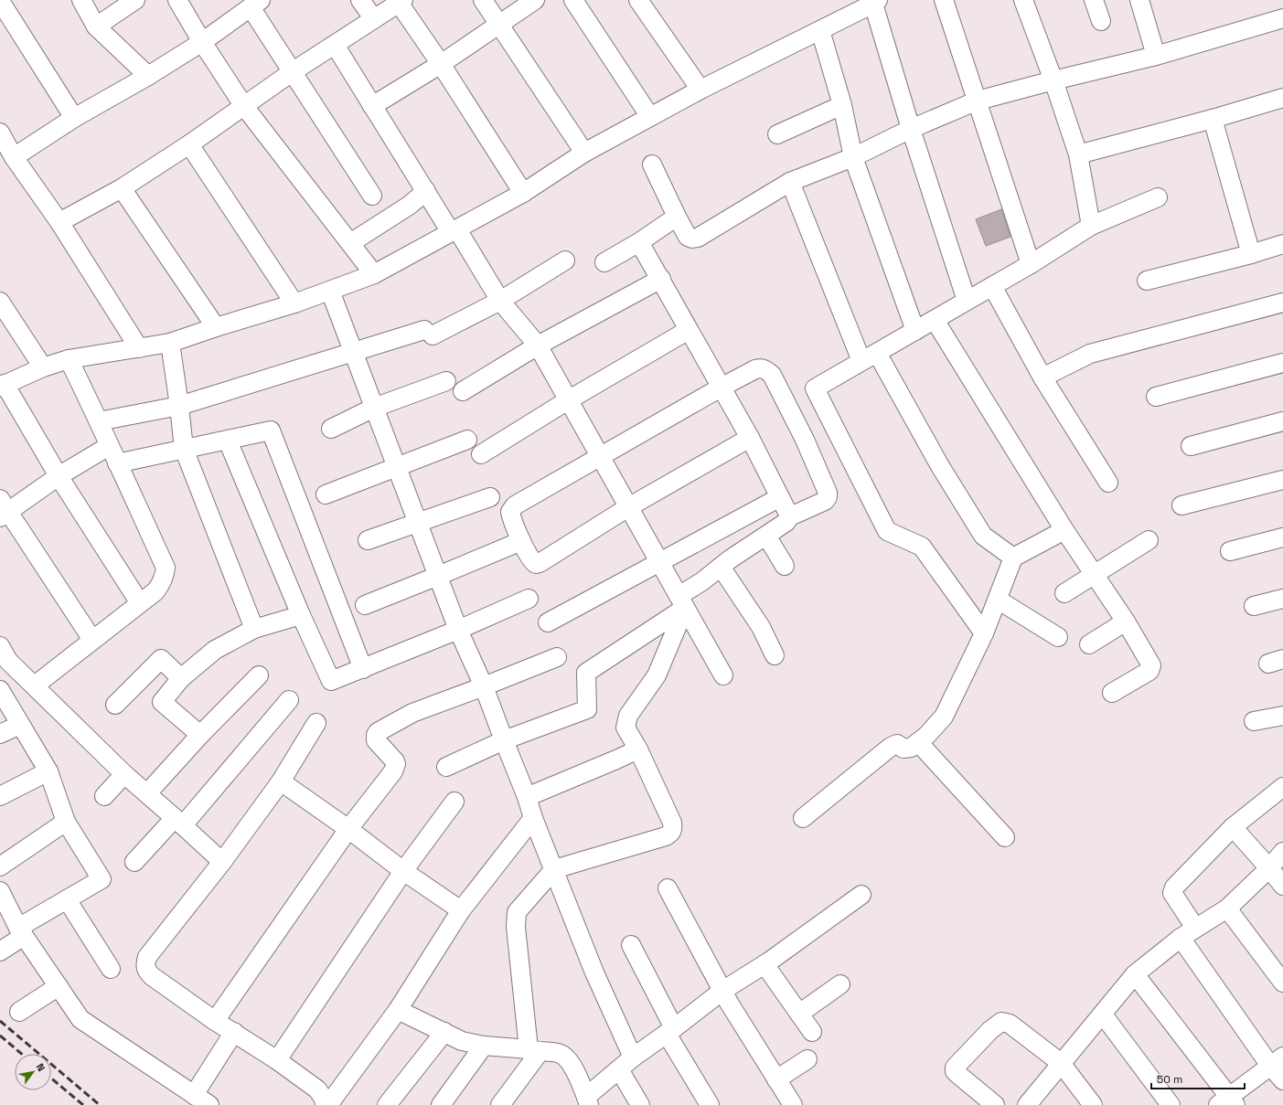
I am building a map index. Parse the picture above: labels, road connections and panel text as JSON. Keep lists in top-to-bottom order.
{
  "scale_bar": "50 m",
  "north": "top right"
}
